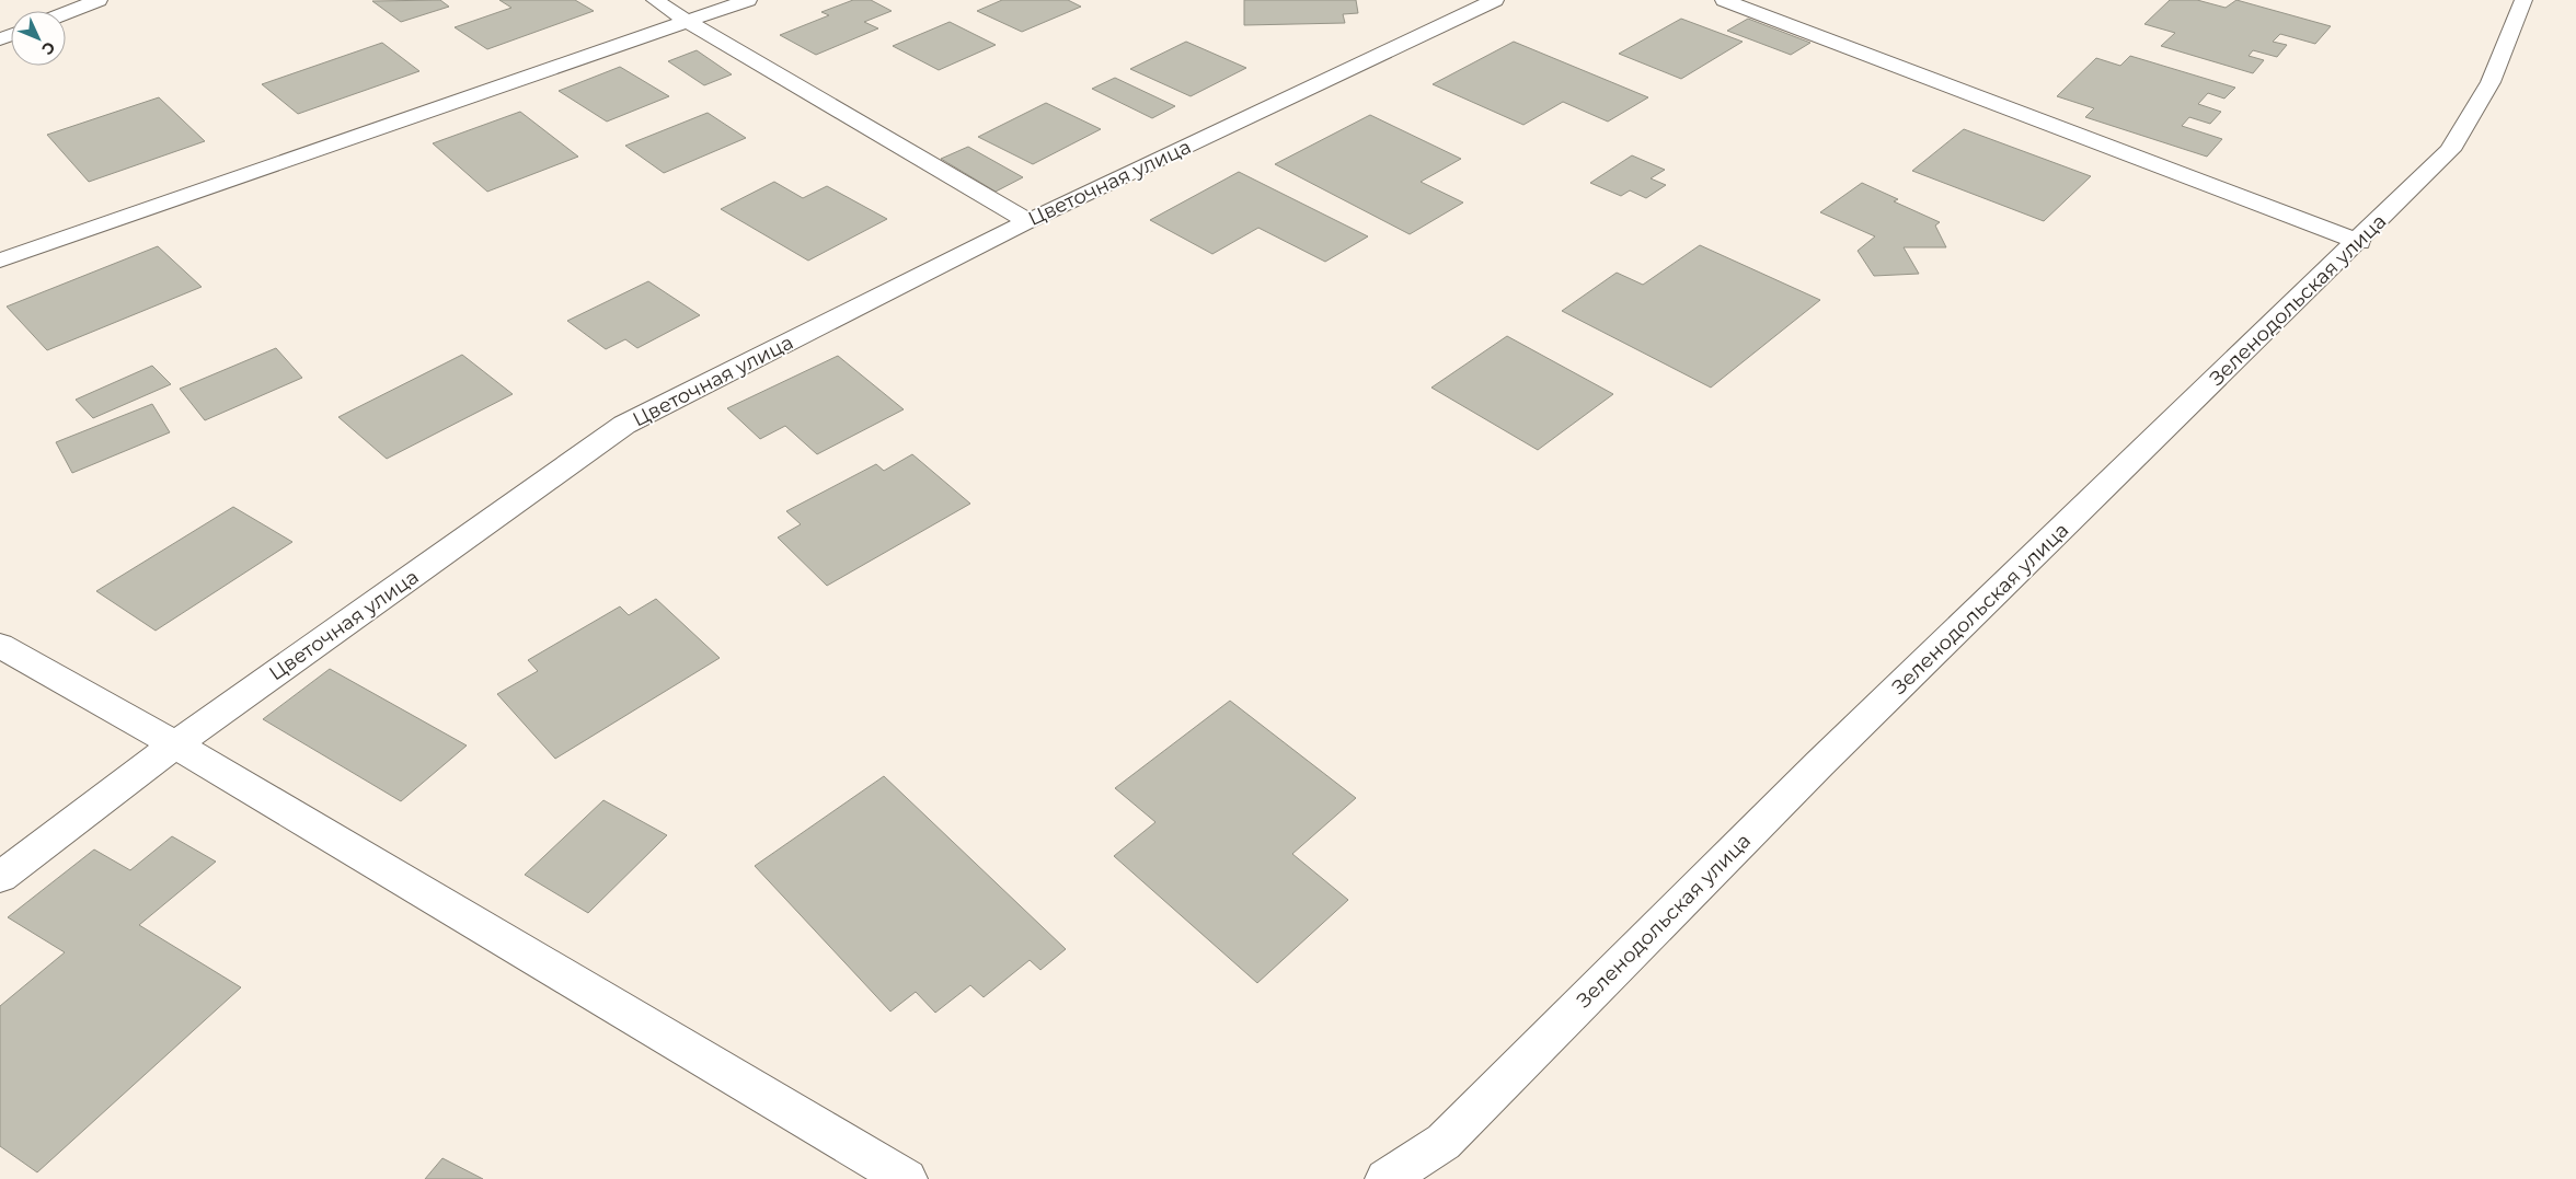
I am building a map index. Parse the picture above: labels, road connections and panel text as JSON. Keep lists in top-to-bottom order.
{
  "streets": {
    "lane": ["Цветочная улица", "Зеленодольская улица"]
  },
  "north": "bottom right"
}
